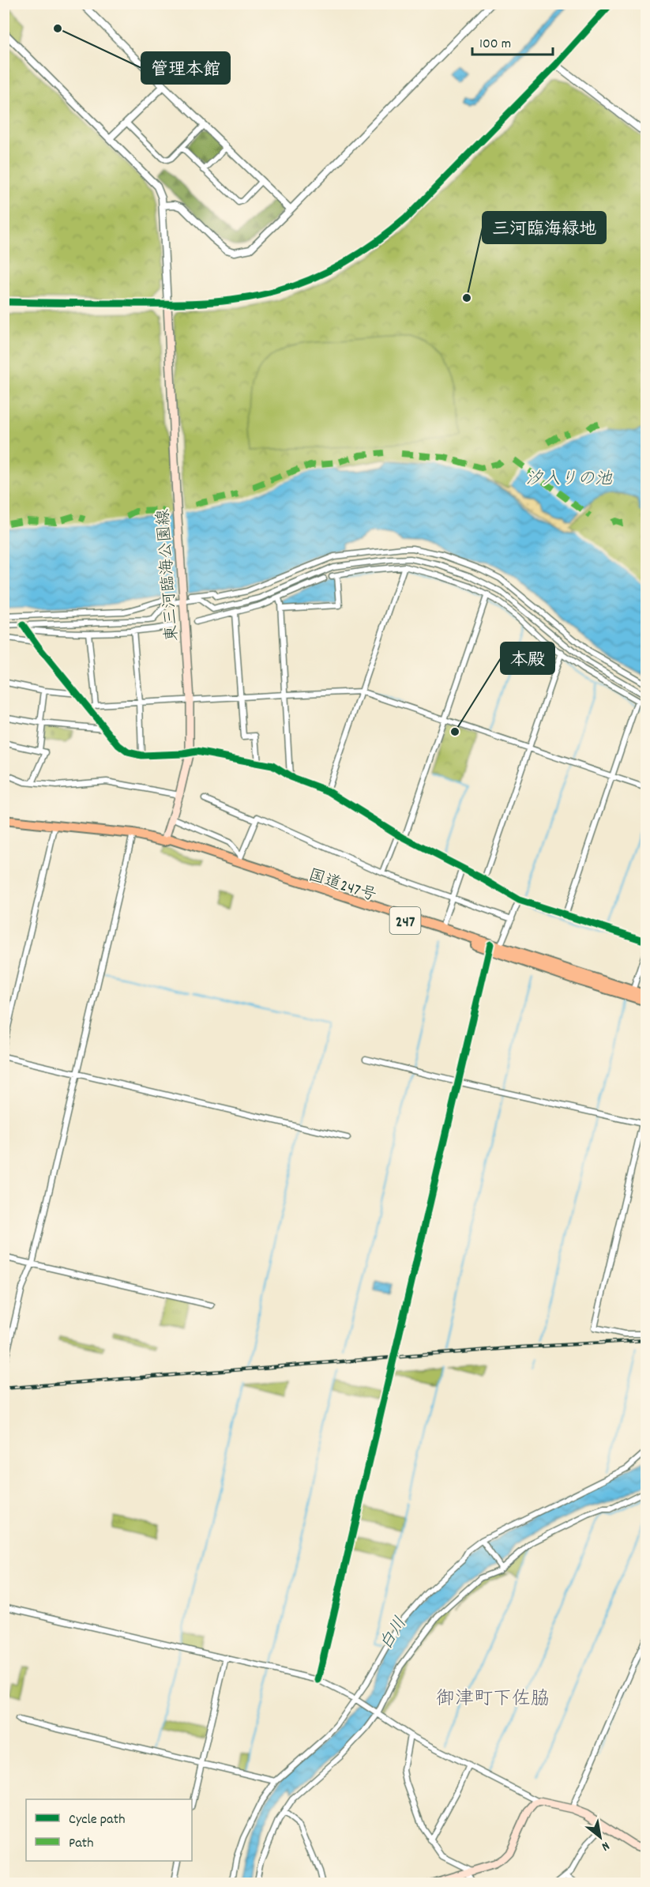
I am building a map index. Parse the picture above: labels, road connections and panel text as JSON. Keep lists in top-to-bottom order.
{
  "streets": {
    "highway": ["国道247号", "247"],
    "main road": ["東三河臨海公園線"]
  },
  "crossings": [
    ["東三河臨海公園線", "国道247号"]
  ],
  "districts": ["御津町下佐脇"],
  "water": ["汐入りの池", "白川"],
  "places": ["管理本館", "三河臨海緑地", "本殿"],
  "legend": ["Cycle path", "Path"],
  "scale_bar": "100 m",
  "north": "bottom right"
}
